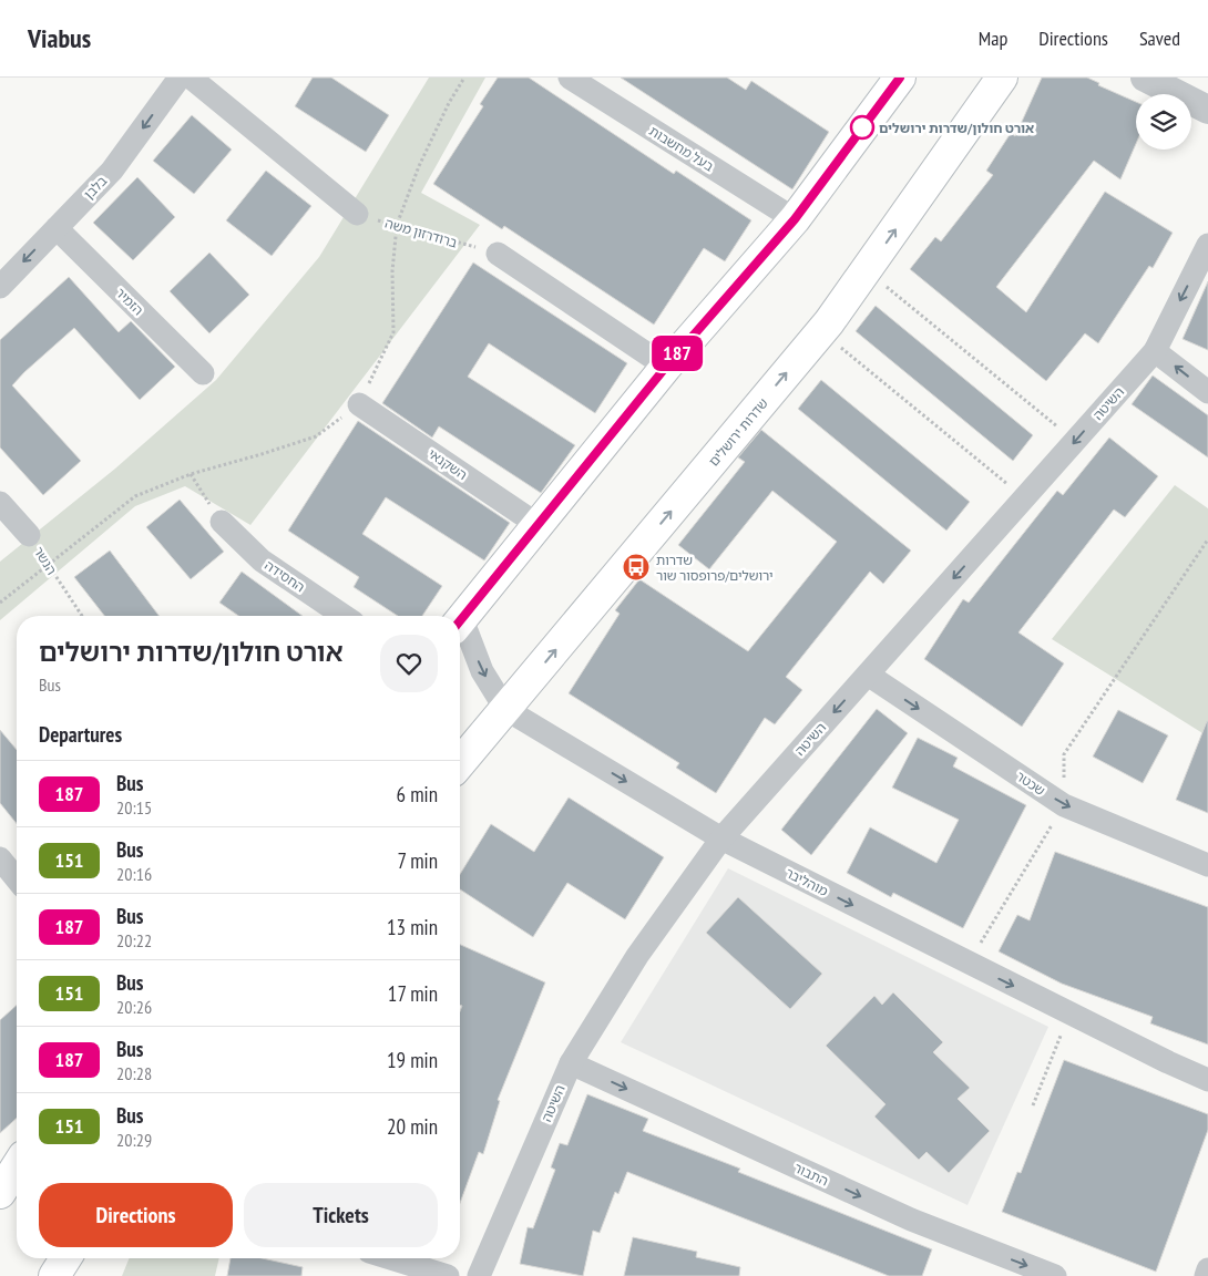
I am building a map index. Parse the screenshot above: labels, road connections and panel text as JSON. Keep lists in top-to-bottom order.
{
  "streets": {
    "main road": ["שדרות ירושלים"],
    "street": [
      "בעל מחשבות",
      "בלבן",
      "הזמיר",
      "השיטה",
      "השקנאי",
      "הנשר",
      "החסידה",
      "שכטר",
      "מוהליבר",
      "התבור"
    ],
    "path": ["ברודרזון משה"]
  },
  "crossings": [
    ["בלבן", "הזמיר"],
    ["השיטה", "שכטר"],
    ["השיטה", "מוהליבר"],
    ["השיטה", "התבור"],
    ["שדרות ירושלים", "מוהליבר"]
  ],
  "one_way": [
    "בלבן",
    "השיטה",
    "שכטר",
    "מוהליבר",
    "התבור"
  ],
  "places": {
    "other": ["אורט חולון/שדרות ירושלים"],
    "bus stop": ["שדרות ירושלים/פרופסור שור"]
  },
  "lines": ["bus line 187"],
  "page": {
    "header": "Viabus",
    "nav": ["Map", "Directions", "Saved"],
    "on_map": "187",
    "heading": [
      ["אורט חולון/שדרות ירושלים", "Bus"],
      "Departures"
    ],
    "list": [
      {
        "mark": "187",
        "name": "Bus",
        "note": "20:15",
        "value": "6 min"
      },
      {
        "mark": "151",
        "name": "Bus",
        "note": "20:16",
        "value": "7 min"
      },
      {
        "mark": "187",
        "name": "Bus",
        "note": "20:22",
        "value": "13 min"
      },
      {
        "mark": "151",
        "name": "Bus",
        "note": "20:26",
        "value": "17 min"
      },
      {
        "mark": "187",
        "name": "Bus",
        "note": "20:28",
        "value": "19 min"
      },
      {
        "mark": "151",
        "name": "Bus",
        "note": "20:29",
        "value": "20 min"
      }
    ],
    "buttons": ["Directions", "Tickets"]
  }
}
